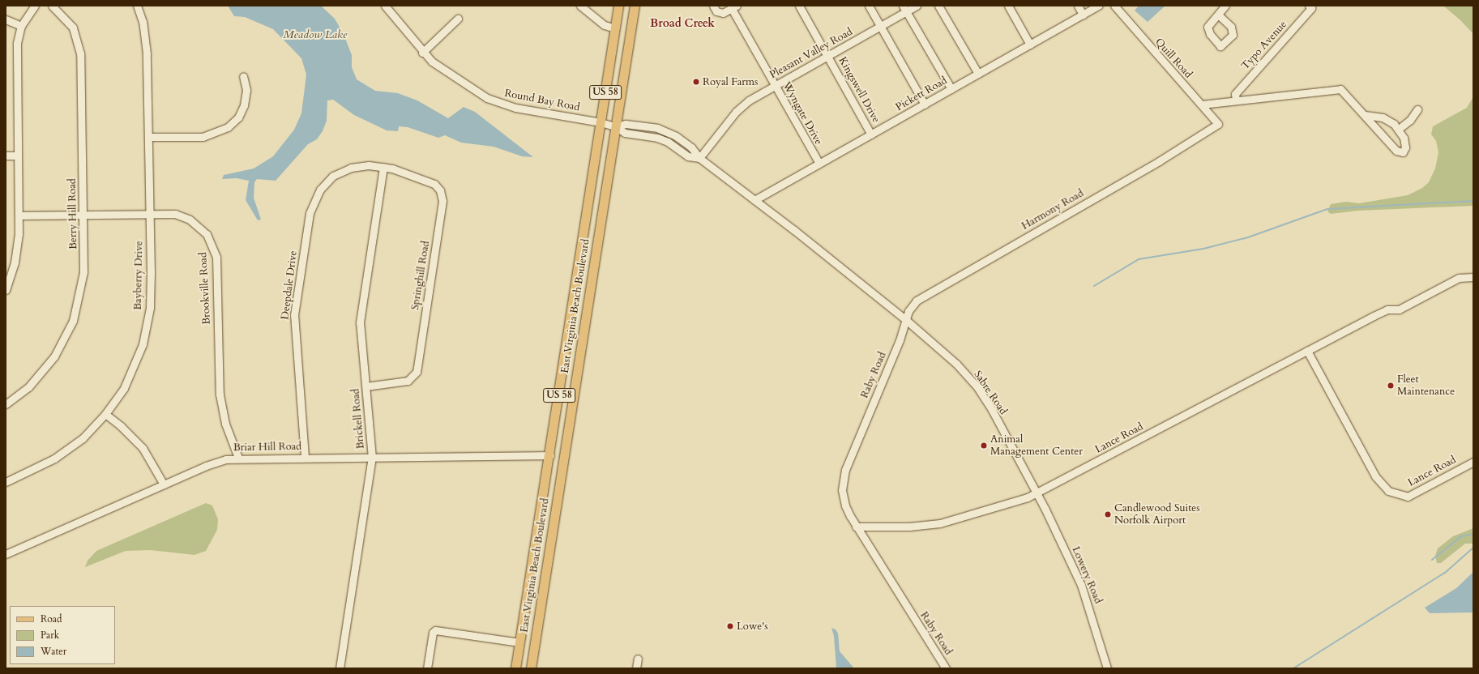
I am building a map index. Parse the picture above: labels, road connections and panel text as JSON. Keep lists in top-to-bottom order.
{
  "streets": {
    "main road": ["US 58", "East Virginia Beach Boulevard"],
    "street": [
      "Typo Avenue",
      "Pleasant Valley Road",
      "Quill Road",
      "Kingswell Drive",
      "Pickett Road",
      "Round Bay Road",
      "Wyngate Drive",
      "Harmony Road",
      "Berry Hill Road",
      "Bayberry Drive",
      "Springhill Road",
      "Deepdale Drive",
      "Brookville Road",
      "Raby Road",
      "Sabre Road",
      "Brickell Road",
      "Lance Road",
      "Briar Hill Road",
      "Lowery Road"
    ]
  },
  "crossings": [
    ["Pleasant Valley Road", "Kingswell Drive"],
    ["Pleasant Valley Road", "Wyngate Drive"],
    ["Quill Road", "Harmony Road"],
    ["Kingswell Drive", "Pickett Road"],
    ["Pickett Road", "Wyngate Drive"],
    ["Round Bay Road", "East Virginia Beach Boulevard"],
    ["Harmony Road", "Raby Road"],
    ["Harmony Road", "Sabre Road"],
    ["Berry Hill Road", "Brookville Road"],
    ["Bayberry Drive", "Brookville Road"],
    ["Springhill Road", "Deepdale Drive"],
    ["Springhill Road", "Brickell Road"],
    ["Deepdale Drive", "Brickell Road"],
    ["Deepdale Drive", "Briar Hill Road"],
    ["Brookville Road", "Briar Hill Road"],
    ["East Virginia Beach Boulevard", "Briar Hill Road"],
    ["Raby Road", "Sabre Road"],
    ["Raby Road", "Lance Road"],
    ["Sabre Road", "Lance Road"],
    ["Sabre Road", "Lowery Road"],
    ["Brickell Road", "Briar Hill Road"],
    ["Lance Road", "Lowery Road"]
  ],
  "districts": ["Broad Creek"],
  "water": ["Meadow Lake"],
  "places": [
    "Royal Farms",
    "Fleet Maintenance",
    "Animal Management Center",
    "Candlewood Suites Norfolk Airport",
    "Lowe's"
  ],
  "legend": ["Road", "Park", "Water"]
}
